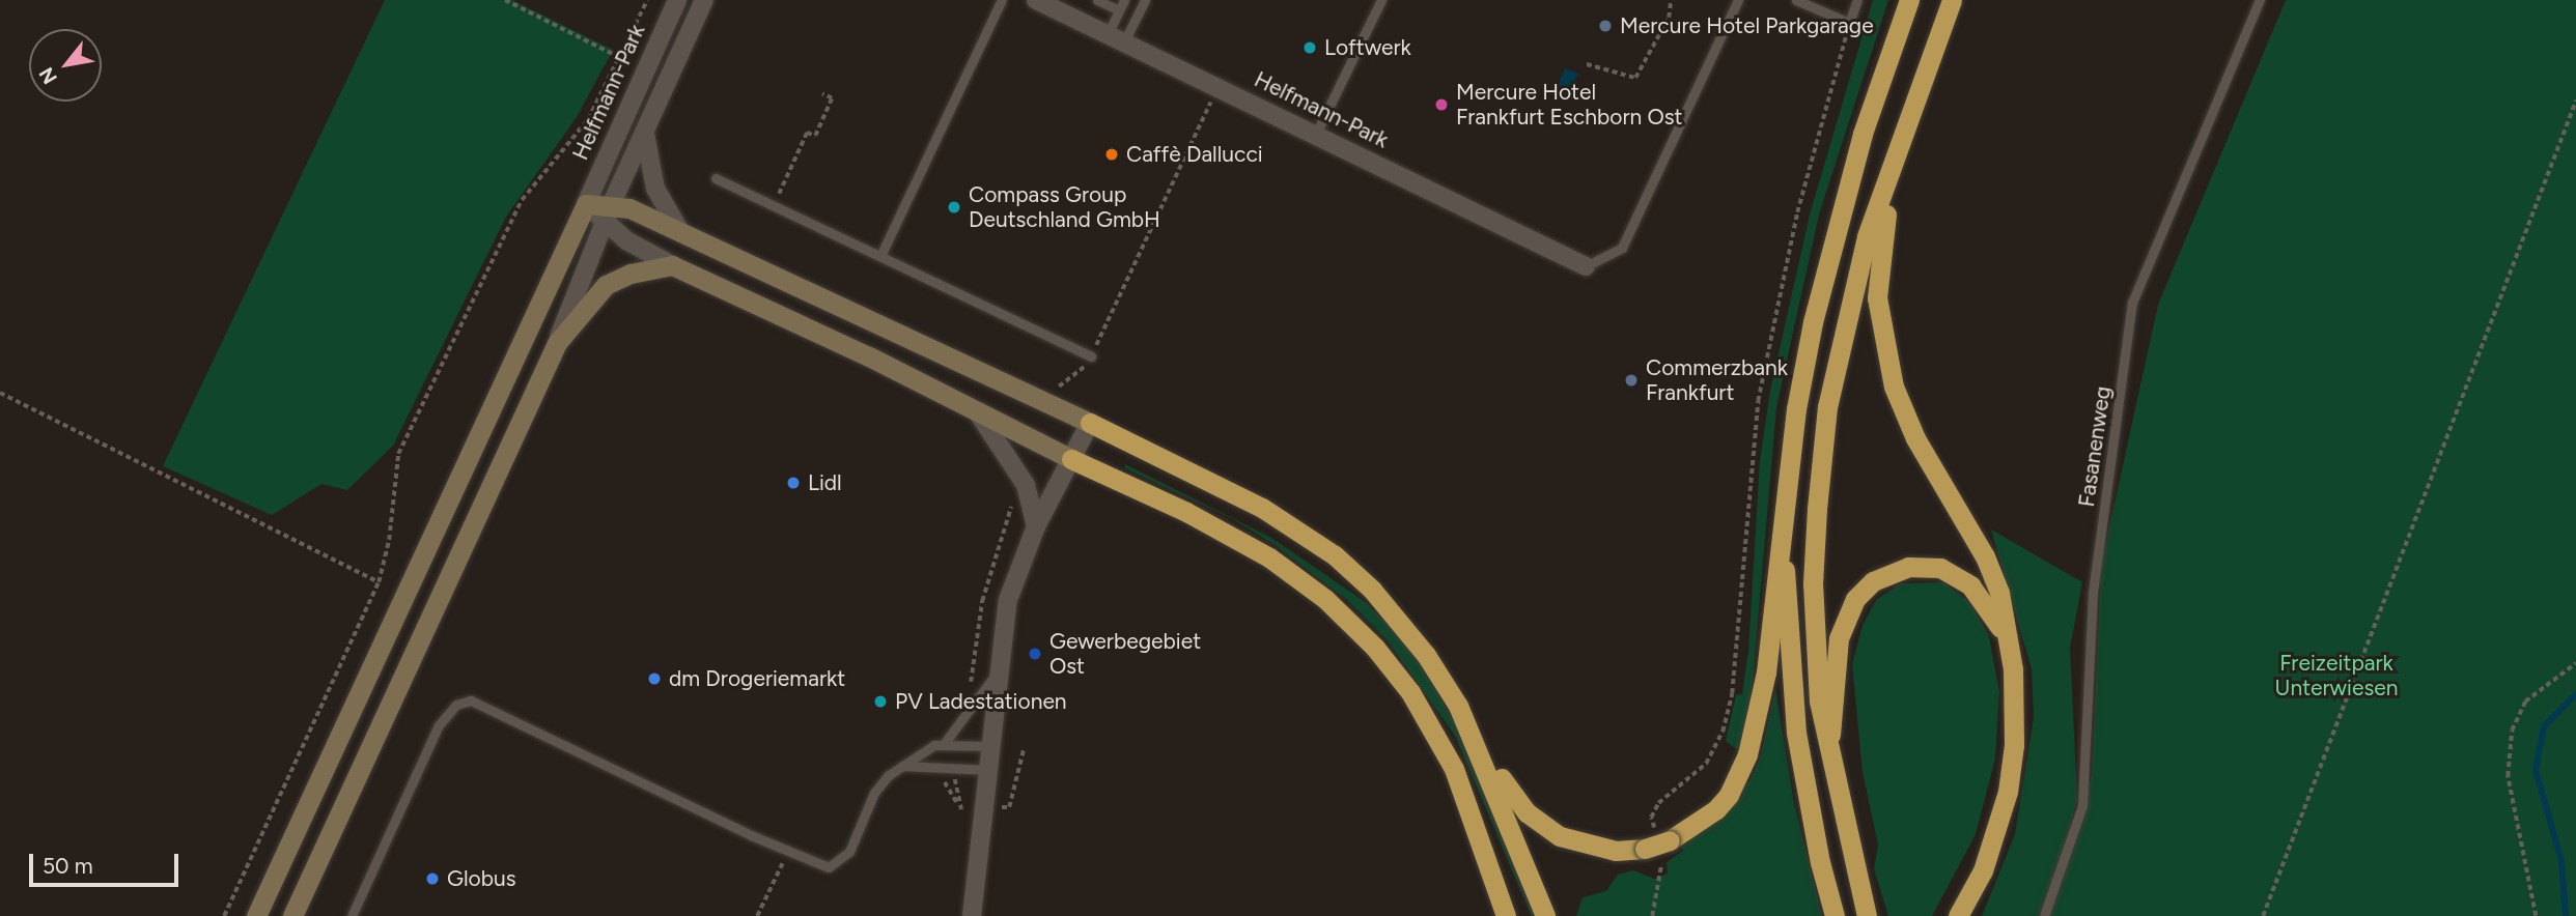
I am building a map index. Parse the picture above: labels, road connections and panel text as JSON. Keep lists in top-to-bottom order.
{
  "streets": {
    "street": ["Helfmann-Park"],
    "lane": ["Fasanenweg"]
  },
  "parks": ["Freizeitpark Unterwiesen"],
  "places": [
    "Mercure Hotel Parkgarage",
    "Loftwerk",
    "Mercure Hotel Frankfurt Eschborn Ost",
    "Caffè Dallucci",
    "Compass Group Deutschland GmbH",
    "Commerzbank Frankfurt",
    "Lidl",
    "Gewerbegebiet Ost",
    "dm Drogeriemarkt",
    "PV Ladestationen",
    "Globus"
  ],
  "scale_bar": "50 m",
  "north": "bottom left"
}
